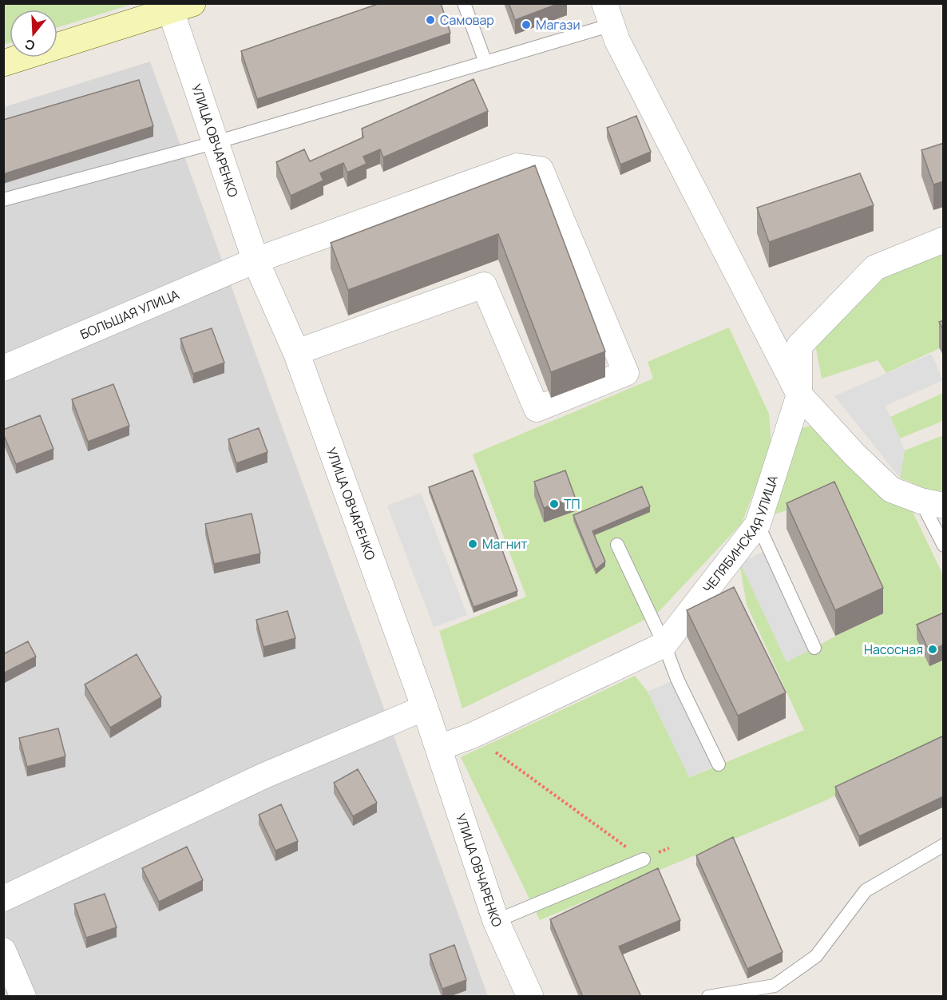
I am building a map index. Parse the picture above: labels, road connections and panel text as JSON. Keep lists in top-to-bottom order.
{
  "streets": {
    "street": ["УЛИЦА ОВЧАРЕНКО", "БОЛЬШАЯ УЛИЦА", "ЧЕЛЯБИНСКАЯ УЛИЦА"]
  },
  "crossings": [
    ["УЛИЦА ОВЧАРЕНКО", "БОЛЬШАЯ УЛИЦА"],
    ["УЛИЦА ОВЧАРЕНКО", "ЧЕЛЯБИНСКАЯ УЛИЦА"]
  ],
  "places": [
    "Самовар",
    "Магази",
    "ТП",
    "Магнит",
    "Насосная"
  ],
  "north": "bottom"
}
